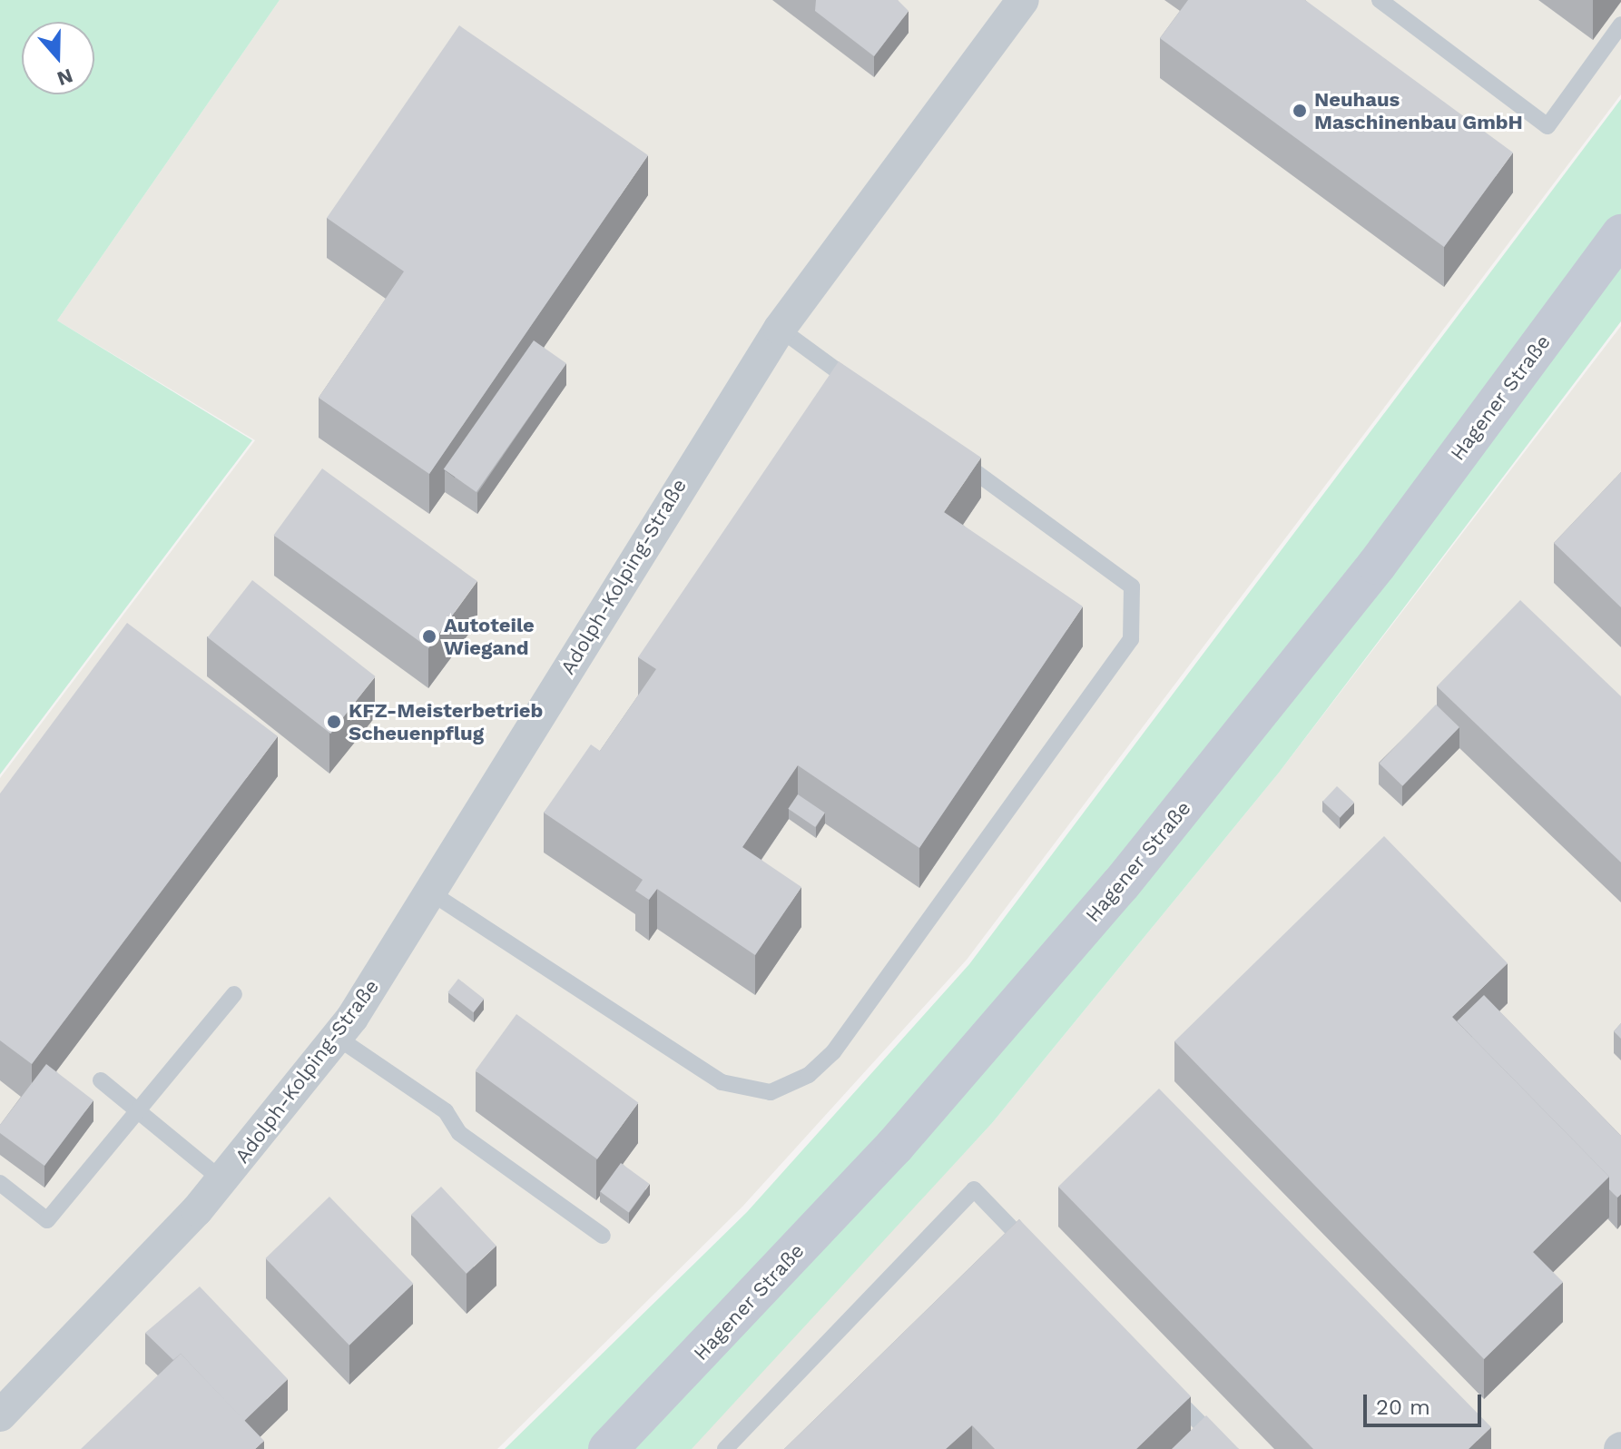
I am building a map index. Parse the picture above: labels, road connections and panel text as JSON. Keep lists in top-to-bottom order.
{
  "streets": {
    "main road": ["Hagener Straße"],
    "street": ["Adolph-Kolping-Straße"]
  },
  "places": ["Neuhaus Maschinenbau GmbH", "Autoteile Wiegand", "KFZ-Meisterbetrieb Scheuenpflug"],
  "scale_bar": "20 m",
  "north": "bottom"
}
